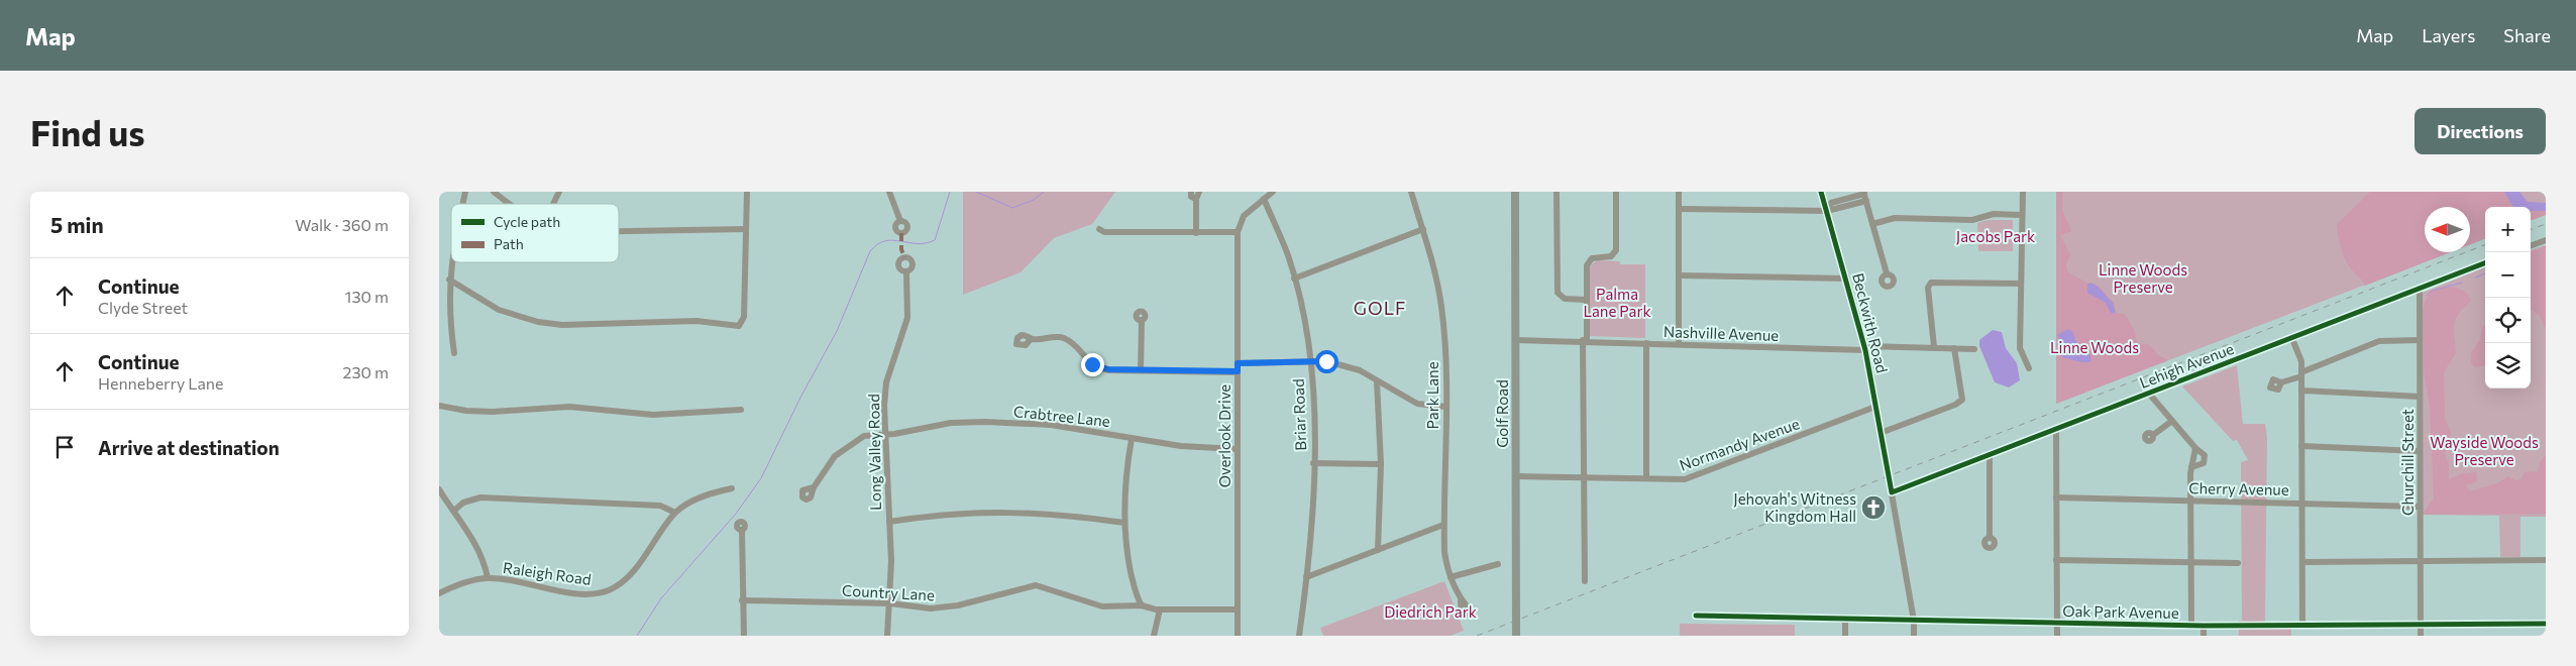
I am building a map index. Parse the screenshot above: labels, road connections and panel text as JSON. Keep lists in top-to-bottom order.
{
  "streets": {
    "main road": ["Golf Road"],
    "street": [
      "Beckwith Road",
      "Nashville Avenue",
      "Lehigh Avenue",
      "Park Lane",
      "Briar Road",
      "Crabtree Lane",
      "Overlook Drive",
      "Normandy Avenue",
      "Long Valley Road",
      "Churchill Street",
      "Cherry Avenue",
      "Raleigh Road",
      "Country Lane",
      "Oak Park Avenue"
    ]
  },
  "crossings": [
    ["Beckwith Road", "Nashville Avenue"],
    ["Beckwith Road", "Lehigh Avenue"],
    ["Beckwith Road", "Normandy Avenue"],
    ["Beckwith Road", "Oak Park Avenue"],
    ["Nashville Avenue", "Golf Road"],
    ["Lehigh Avenue", "Churchill Street"],
    ["Golf Road", "Normandy Avenue"],
    ["Briar Road", "Overlook Drive"],
    ["Crabtree Lane", "Overlook Drive"],
    ["Crabtree Lane", "Long Valley Road"],
    ["Overlook Drive", "Country Lane"],
    ["Long Valley Road", "Country Lane"],
    ["Churchill Street", "Cherry Avenue"],
    ["Churchill Street", "Oak Park Avenue"]
  ],
  "districts": ["GOLF"],
  "parks": [
    "Jacobs Park",
    "Linne Woods Preserve",
    "Palma Lane Park",
    "Linne Woods",
    "Wayside Woods Preserve",
    "Diedrich Park"
  ],
  "places": {
    "church": ["Jehovah's Witness Kingdom Hall"]
  },
  "legend": ["Cycle path", "Path"],
  "north": "left",
  "page": {
    "header": "Map",
    "nav": ["Map", "Layers", "Share"],
    "buttons": "Directions",
    "title": "Find us",
    "heading": ["5 min", "Walk · 360 m"],
    "map_buttons": ["+", "−"],
    "list": [
      ["Continue", "Clyde Street", "130 m"],
      ["Continue", "Henneberry Lane", "230 m"],
      "Arrive at destination"
    ]
  }
}
